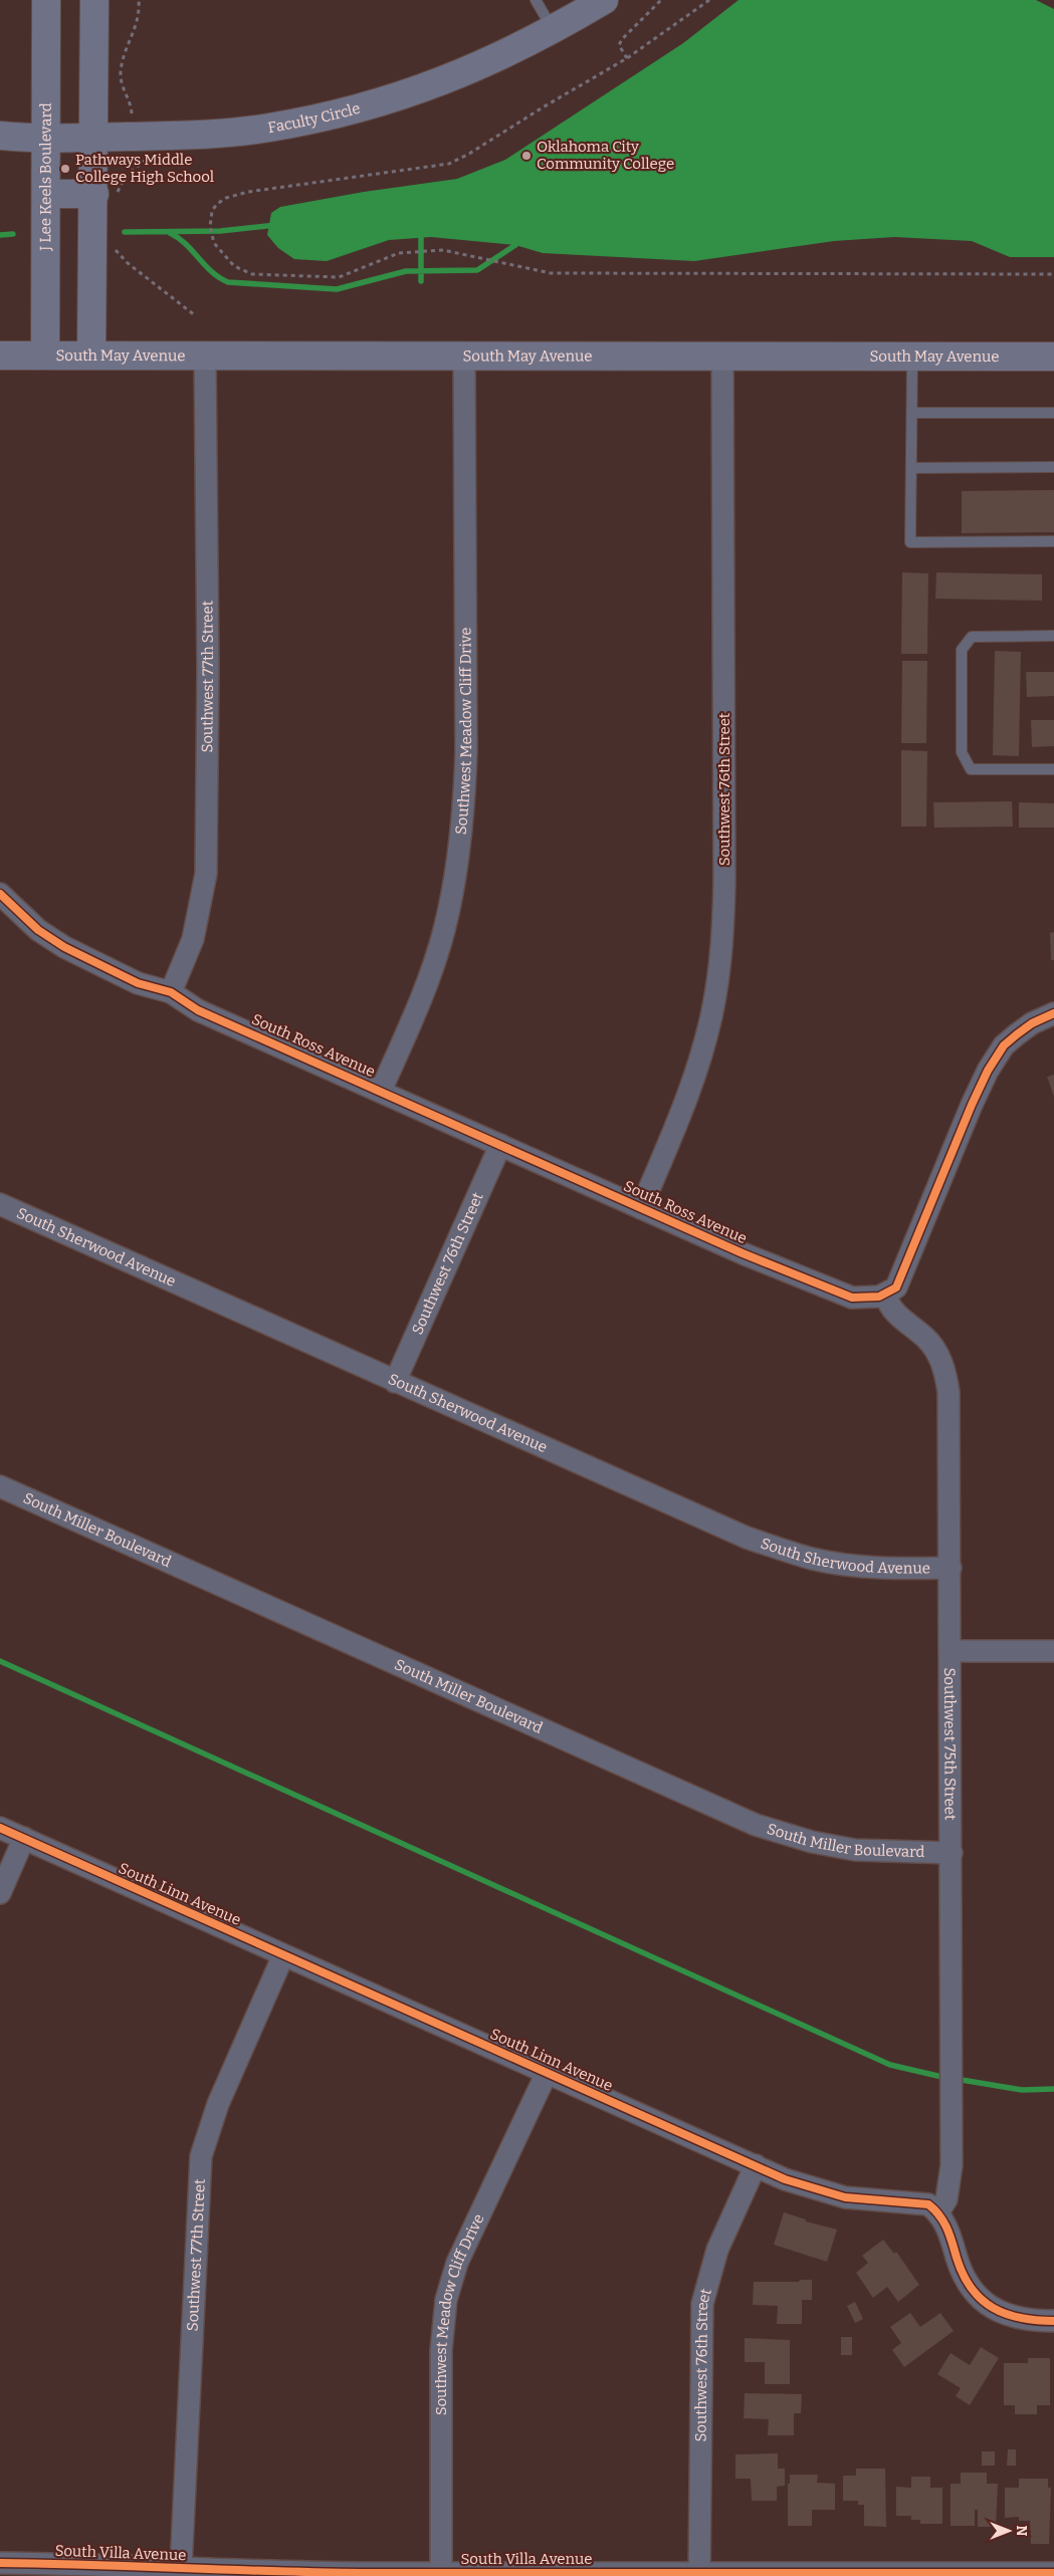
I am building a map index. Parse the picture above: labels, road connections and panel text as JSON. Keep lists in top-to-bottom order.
{
  "streets": {
    "street": [
      "Faculty Circle",
      "J Lee Keels Boulevard",
      "South May Avenue",
      "Southwest 77th Street",
      "Southwest Meadow Cliff Drive",
      "Southwest 76th Street",
      "South Ross Avenue",
      "South Sherwood Avenue",
      "South Miller Boulevard",
      "Southwest 75th Street",
      "South Linn Avenue",
      "South Villa Avenue"
    ]
  },
  "crossings": [
    ["Faculty Circle", "J Lee Keels Boulevard"],
    ["J Lee Keels Boulevard", "South May Avenue"],
    ["South May Avenue", "Southwest 77th Street"],
    ["South May Avenue", "Southwest Meadow Cliff Drive"],
    ["South May Avenue", "Southwest 76th Street"],
    ["Southwest 77th Street", "South Ross Avenue"],
    ["Southwest 77th Street", "South Linn Avenue"],
    ["Southwest 77th Street", "South Villa Avenue"],
    ["Southwest Meadow Cliff Drive", "South Ross Avenue"],
    ["Southwest Meadow Cliff Drive", "South Linn Avenue"],
    ["Southwest Meadow Cliff Drive", "South Villa Avenue"],
    ["Southwest 76th Street", "South Ross Avenue"],
    ["Southwest 76th Street", "South Sherwood Avenue"],
    ["Southwest 76th Street", "South Linn Avenue"],
    ["Southwest 76th Street", "South Villa Avenue"],
    ["South Ross Avenue", "Southwest 75th Street"],
    ["South Sherwood Avenue", "Southwest 75th Street"],
    ["South Miller Boulevard", "Southwest 75th Street"],
    ["Southwest 75th Street", "South Linn Avenue"]
  ],
  "places": ["Oklahoma City Community College", "Pathways Middle College High School"],
  "north": "right"
}
